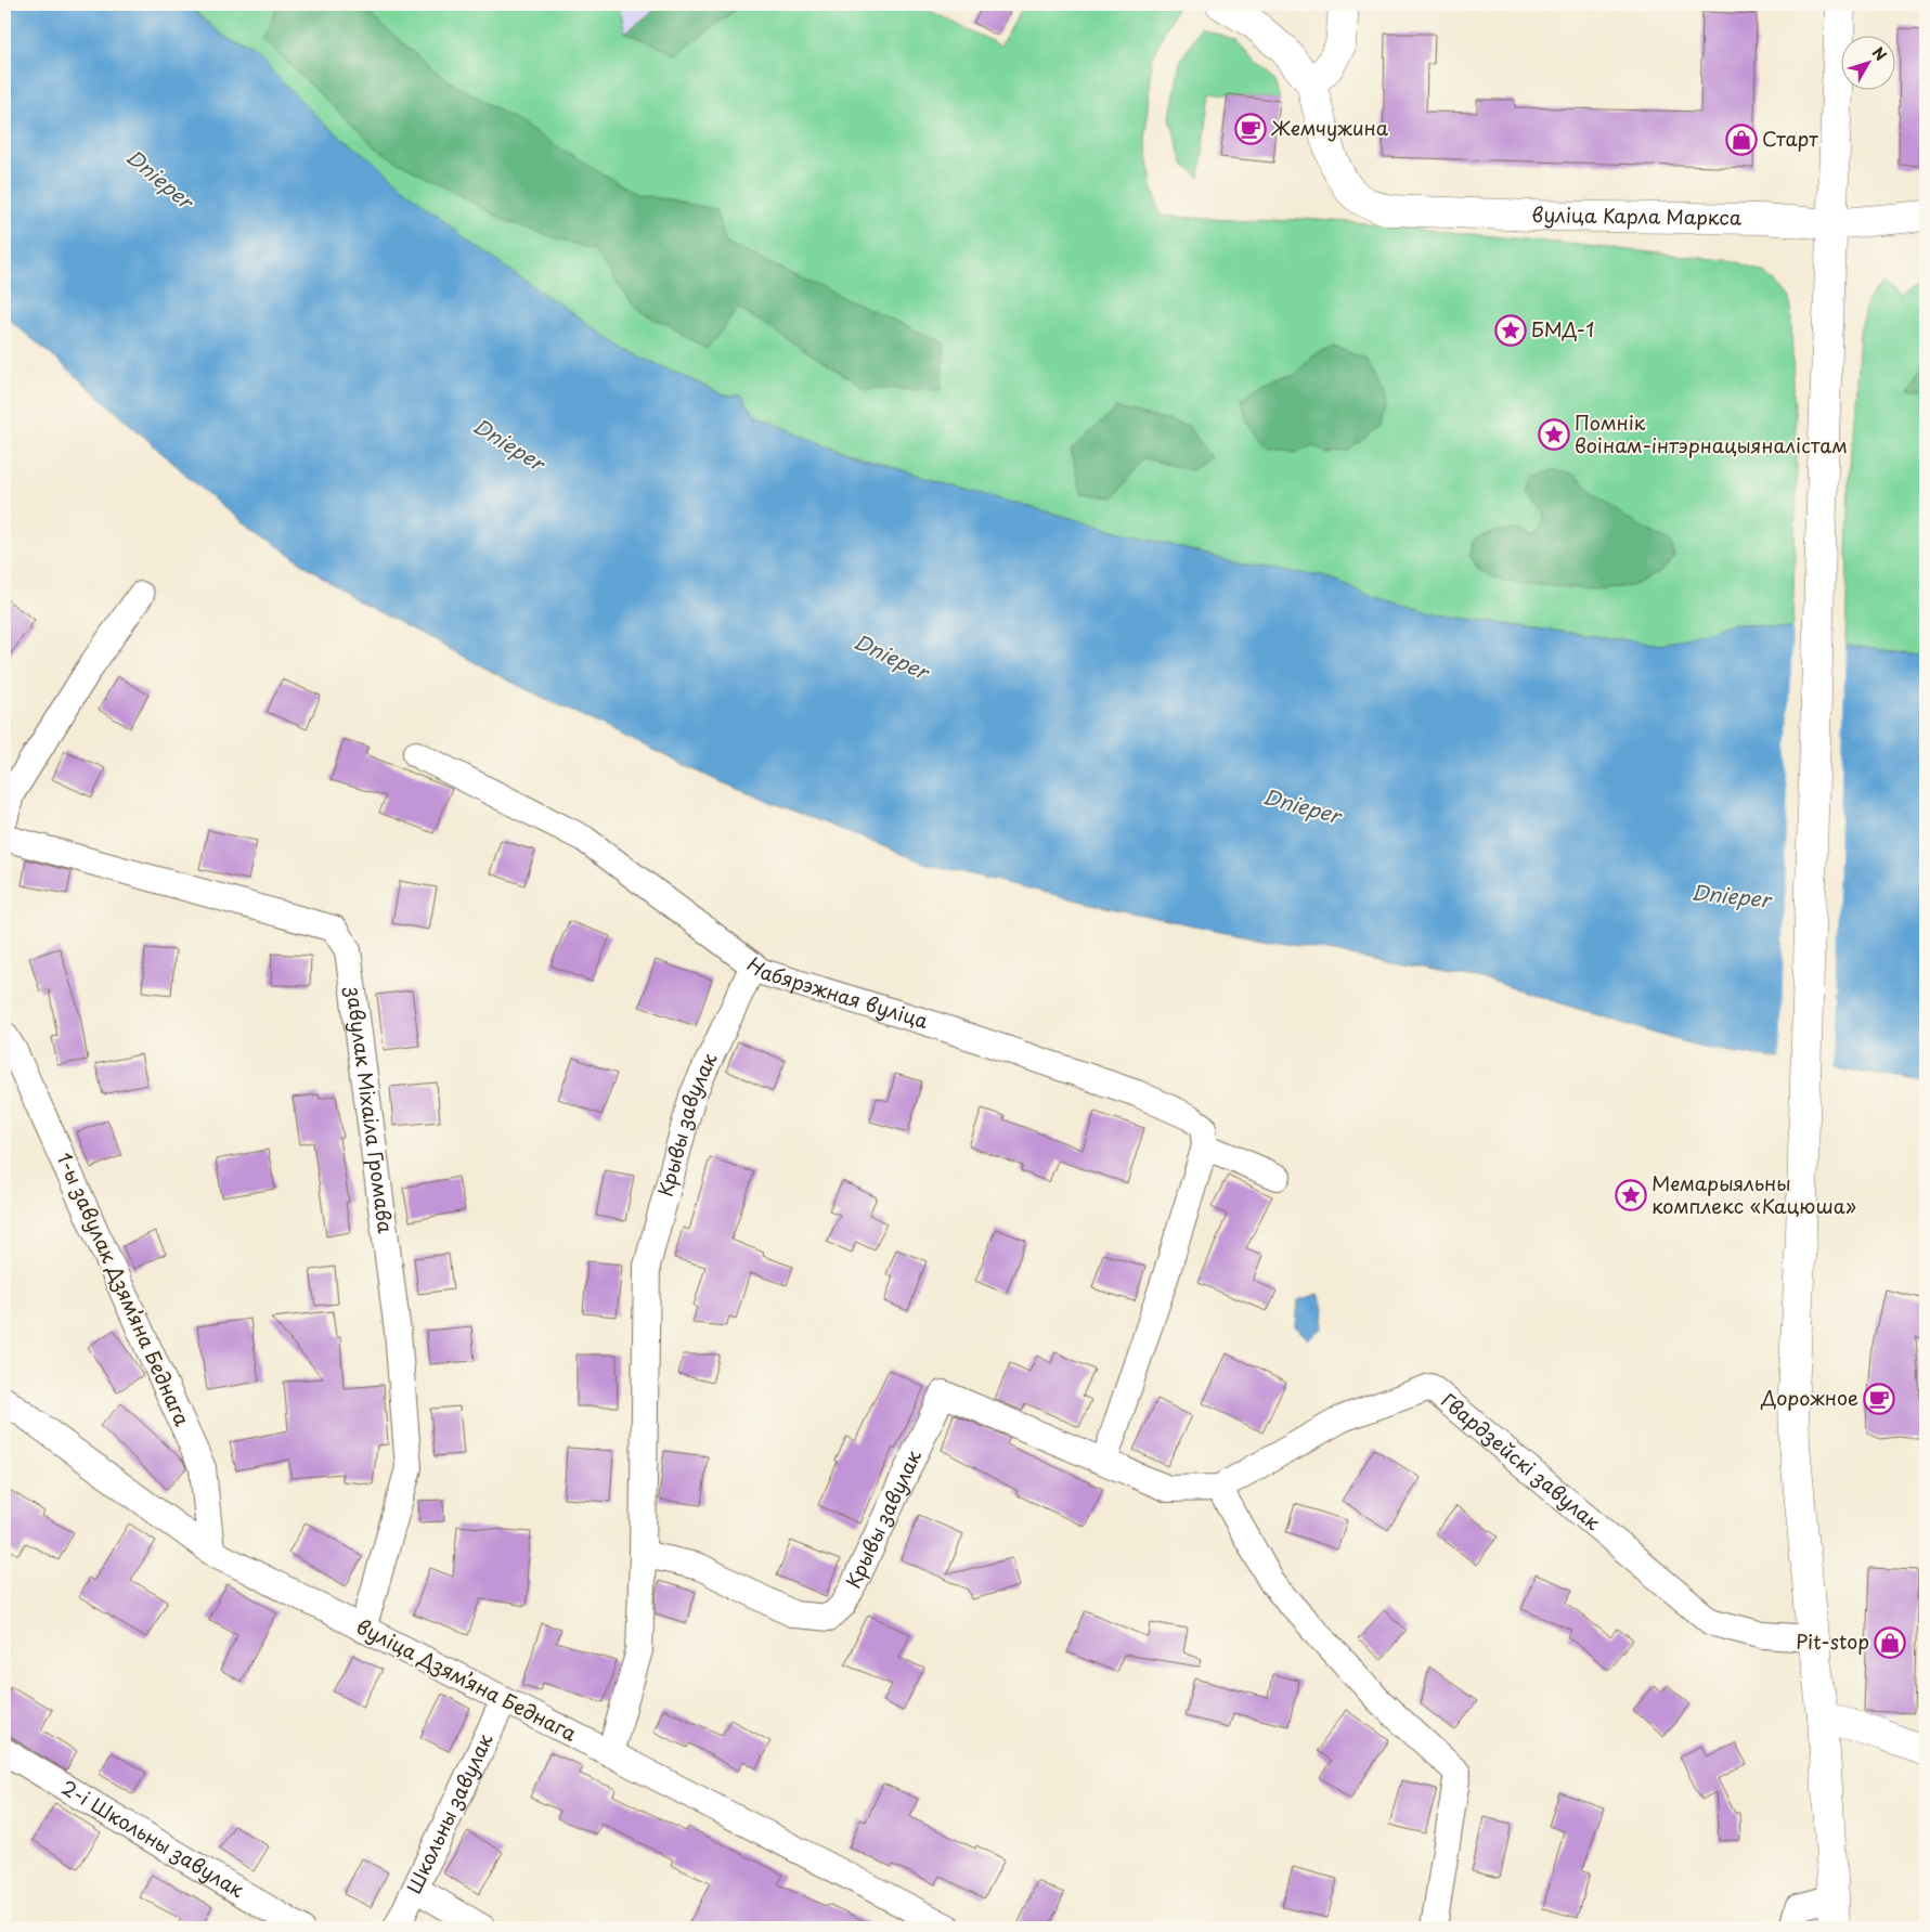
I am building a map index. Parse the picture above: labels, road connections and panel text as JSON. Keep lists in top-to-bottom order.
{
  "streets": {
    "main road": ["вуліца Карла Маркса"],
    "street": [
      "Набярэжная вуліца",
      "завулак Міхаіла Громава",
      "Крывы завулак",
      "1-ы завулак Дзямʼяна Беднага",
      "Гвардзейскі завулак",
      "вуліца Дзямʼяна Беднага",
      "Школьны завулак",
      "2-і Школьны завулак"
    ]
  },
  "crossings": [
    ["Набярэжная вуліца", "Крывы завулак"],
    ["завулак Міхаіла Громава", "вуліца Дзямʼяна Беднага"],
    ["Крывы завулак", "Гвардзейскі завулак"],
    ["Крывы завулак", "вуліца Дзямʼяна Беднага"],
    ["1-ы завулак Дзямʼяна Беднага", "вуліца Дзямʼяна Беднага"],
    ["вуліца Дзямʼяна Беднага", "Школьны завулак"]
  ],
  "water": ["Dnieper"],
  "places": {
    "cafe": ["Жемчужина", "Дорожное"],
    "shop": ["Старт", "Pit-stop"],
    "place": ["БМД-1", "Помнік воінам-інтэрнацыяналістам", "Мемарыяльны комплекс «Кацюша»"]
  },
  "north": "top right"
}
